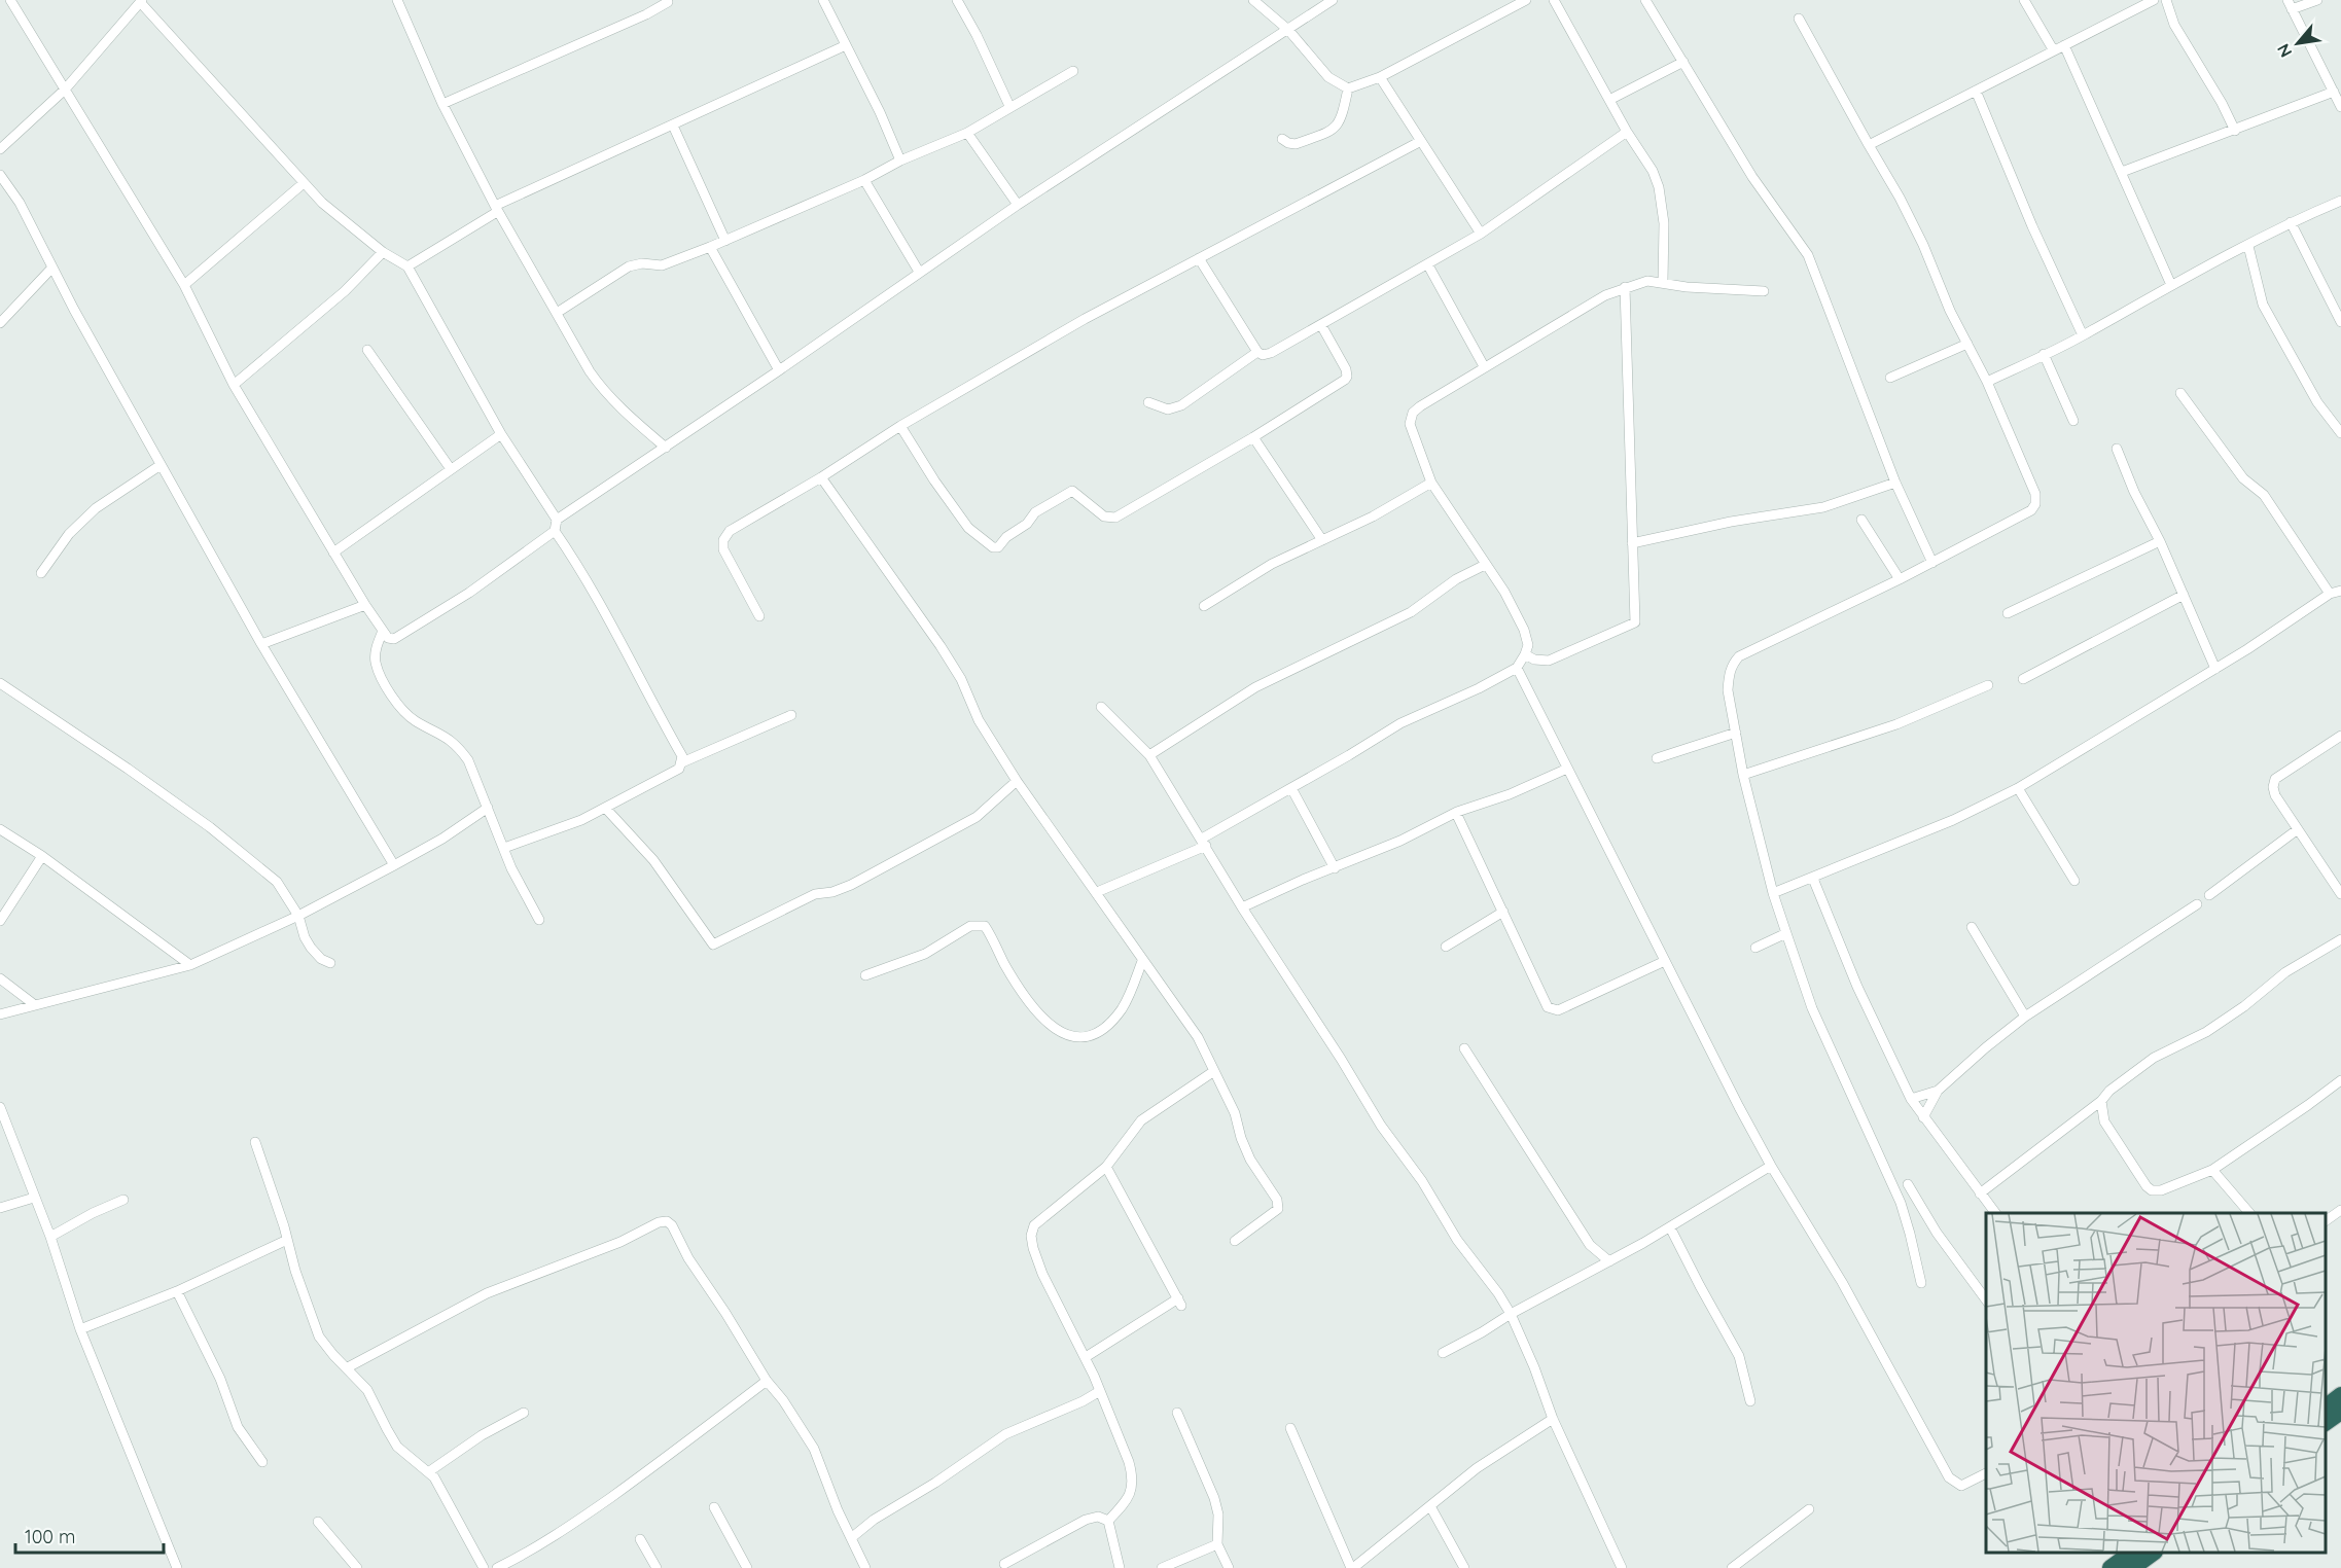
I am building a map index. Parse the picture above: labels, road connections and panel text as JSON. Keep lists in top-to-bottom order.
{
  "scale_bar": "100 m",
  "north": "bottom left"
}
